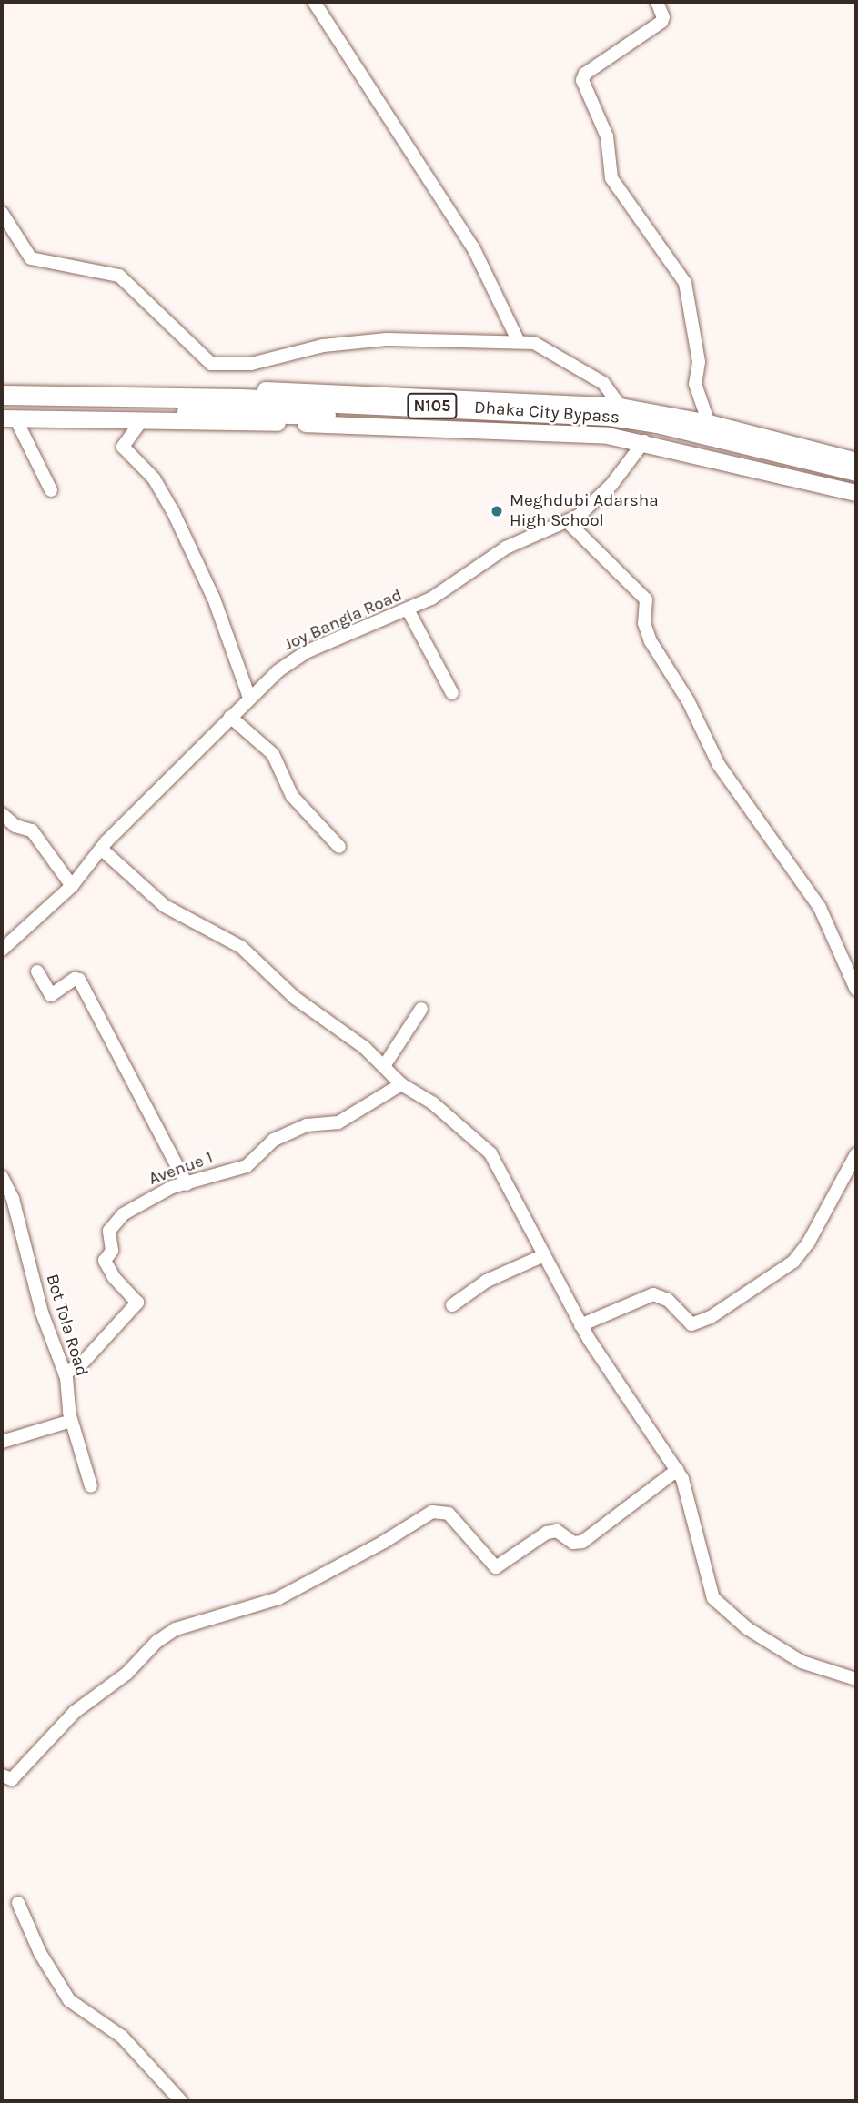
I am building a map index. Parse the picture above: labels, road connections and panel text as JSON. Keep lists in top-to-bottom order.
{
  "streets": {
    "highway": ["N105", "Dhaka City Bypass"],
    "street": ["Joy Bangla Road", "Avenue 1", "Bot Tola Road"]
  },
  "crossings": [
    ["Avenue 1", "Bot Tola Road"]
  ],
  "places": ["Meghdubi Adarsha High School"]
}
